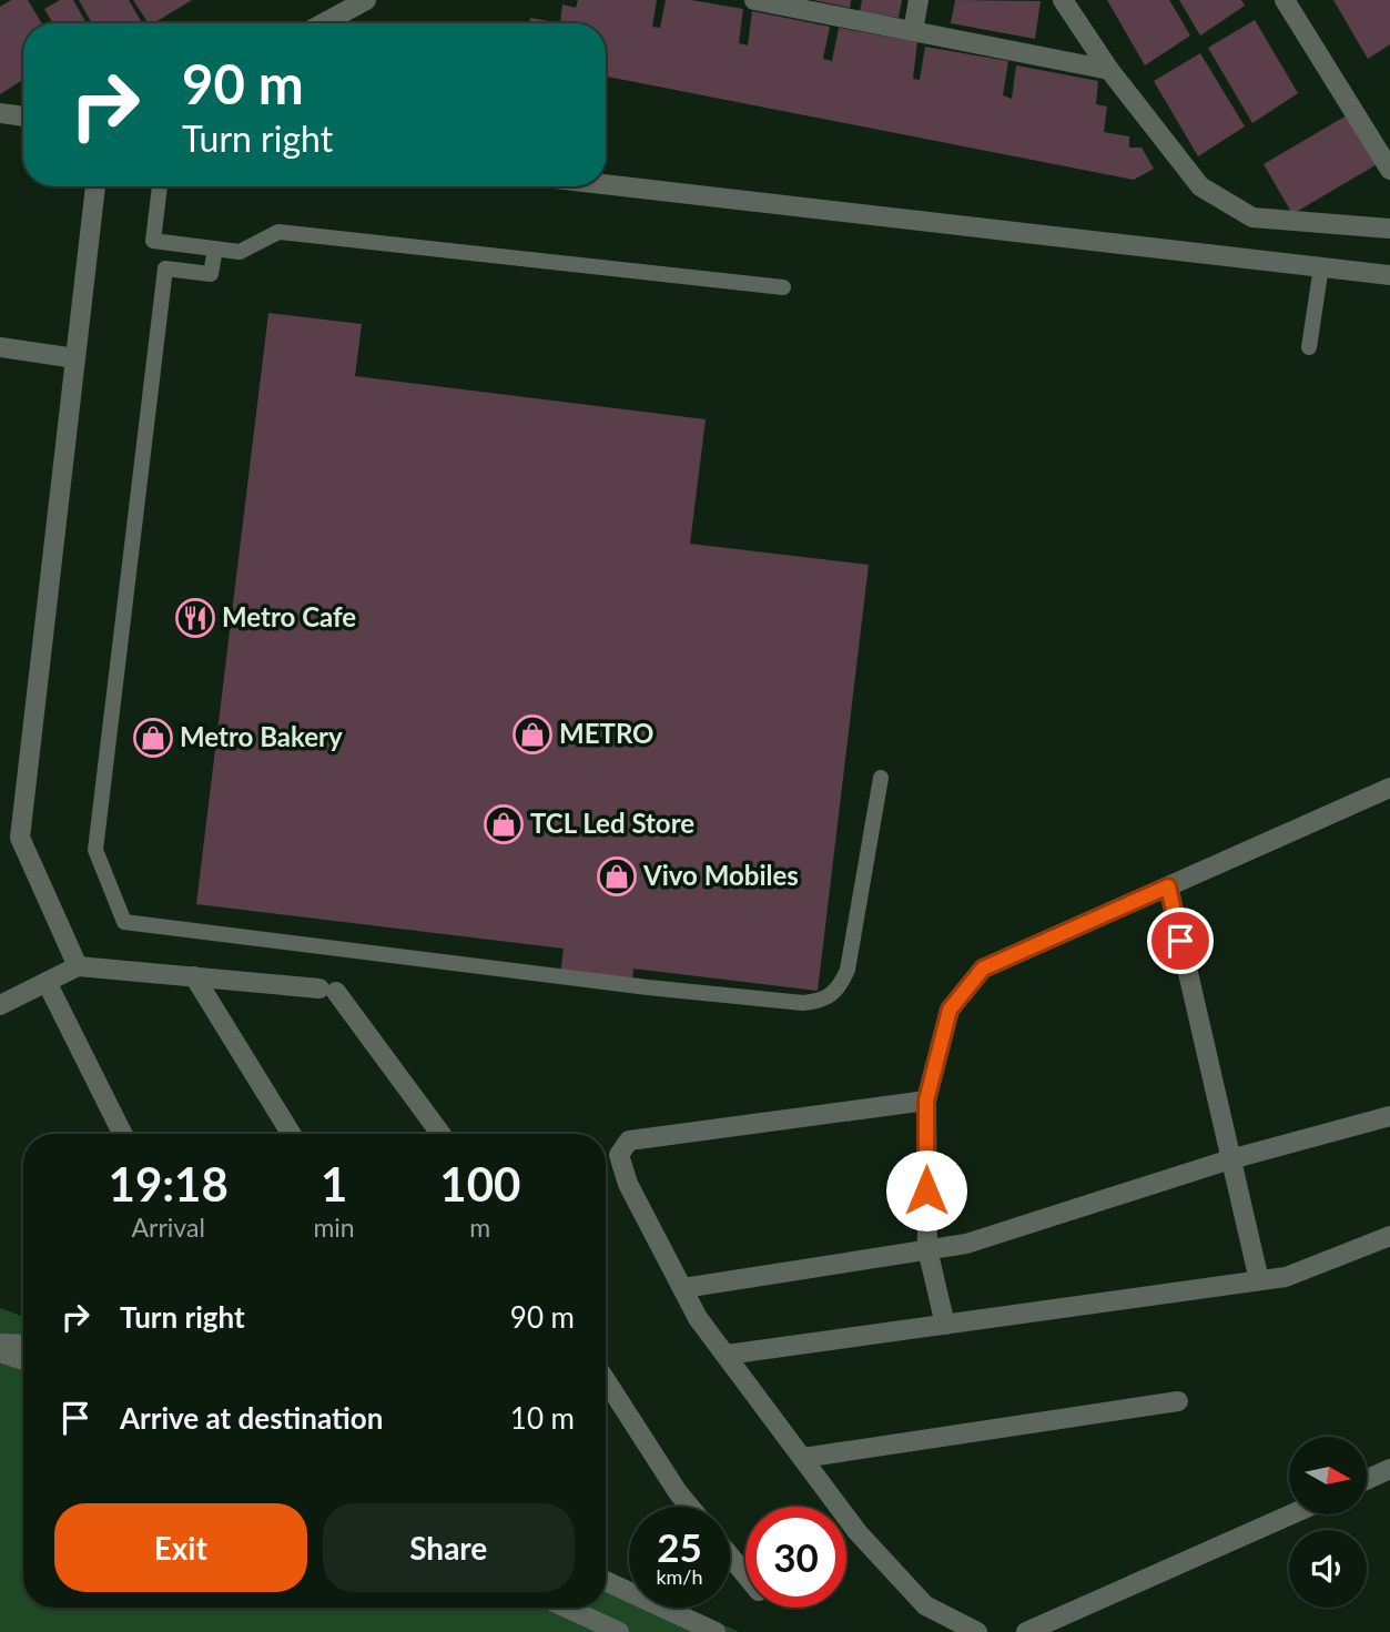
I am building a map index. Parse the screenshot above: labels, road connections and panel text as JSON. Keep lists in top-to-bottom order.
{
  "places": {
    "restaurant": ["Metro Cafe"],
    "shop": [
      "METRO",
      "Metro Bakery",
      "TCL Led Store",
      "Vivo Mobiles"
    ]
  },
  "north": "right",
  "page": {
    "turn": ["90 m", "Turn right"],
    "eta": [
      "19:18",
      "Arrival",
      "1",
      "min",
      "100",
      "m"
    ],
    "list": [
      {
        "name": "Turn right",
        "value": "90 m"
      },
      {
        "name": "Arrive at destination",
        "value": "10 m"
      }
    ],
    "buttons": ["Exit", "Share"],
    "speed": "25 km/h",
    "limit": "30"
  }
}
